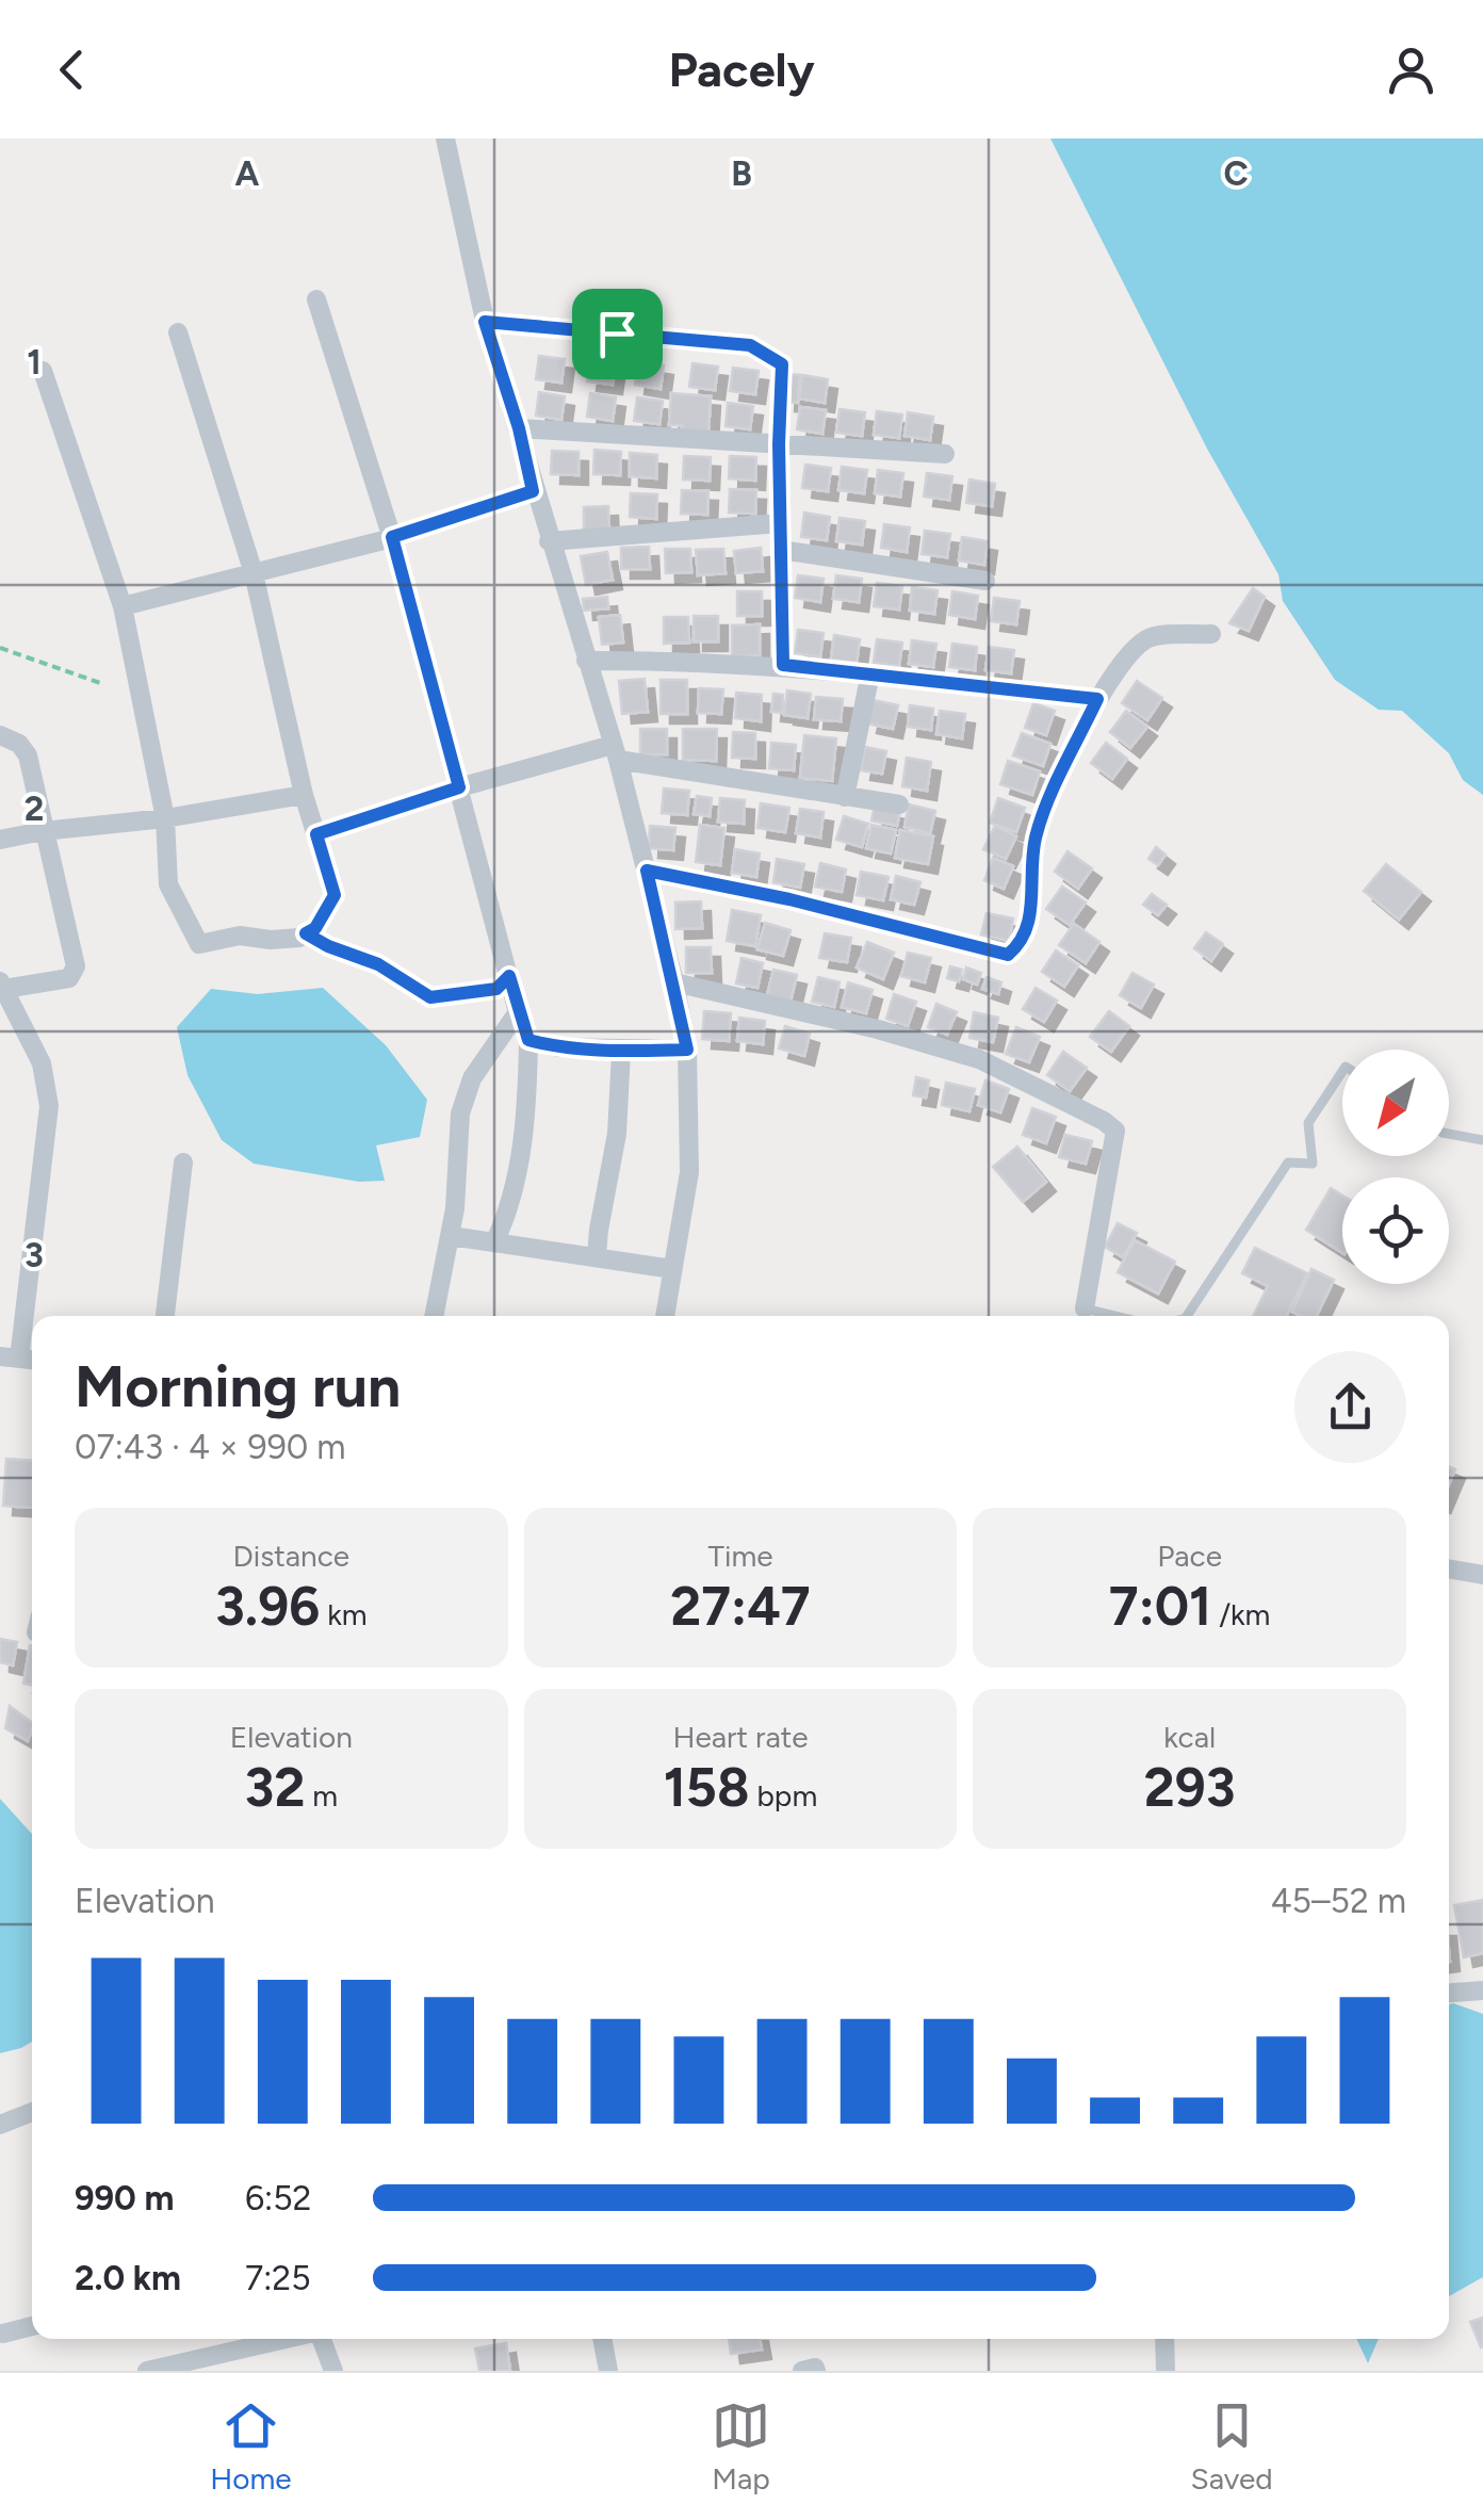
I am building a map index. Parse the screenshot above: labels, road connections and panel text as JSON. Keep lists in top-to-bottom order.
{
  "north": "bottom left",
  "page": {
    "header": "Pacely",
    "heading": ["Morning run", "07:43 · 4 × 990 m"],
    "stats": [
      ["Distance", "3.96 km"],
      ["Time", "27:47"],
      ["Pace", "7:01 /km"],
      ["Elevation", "32 m"],
      ["Heart rate", "158 bpm"],
      ["kcal", "293"]
    ],
    "chart": ["Elevation", "45–52 m"],
    "list": [
      {
        "name": "990 m",
        "note": "6:52"
      },
      {
        "name": "2.0 km",
        "note": "7:25"
      }
    ],
    "tabs": ["Home", "Map", "Saved"]
  },
  "grid": {
    "columns": ["A", "B", "C"],
    "rows": ["1", "2", "3"]
  }
}
